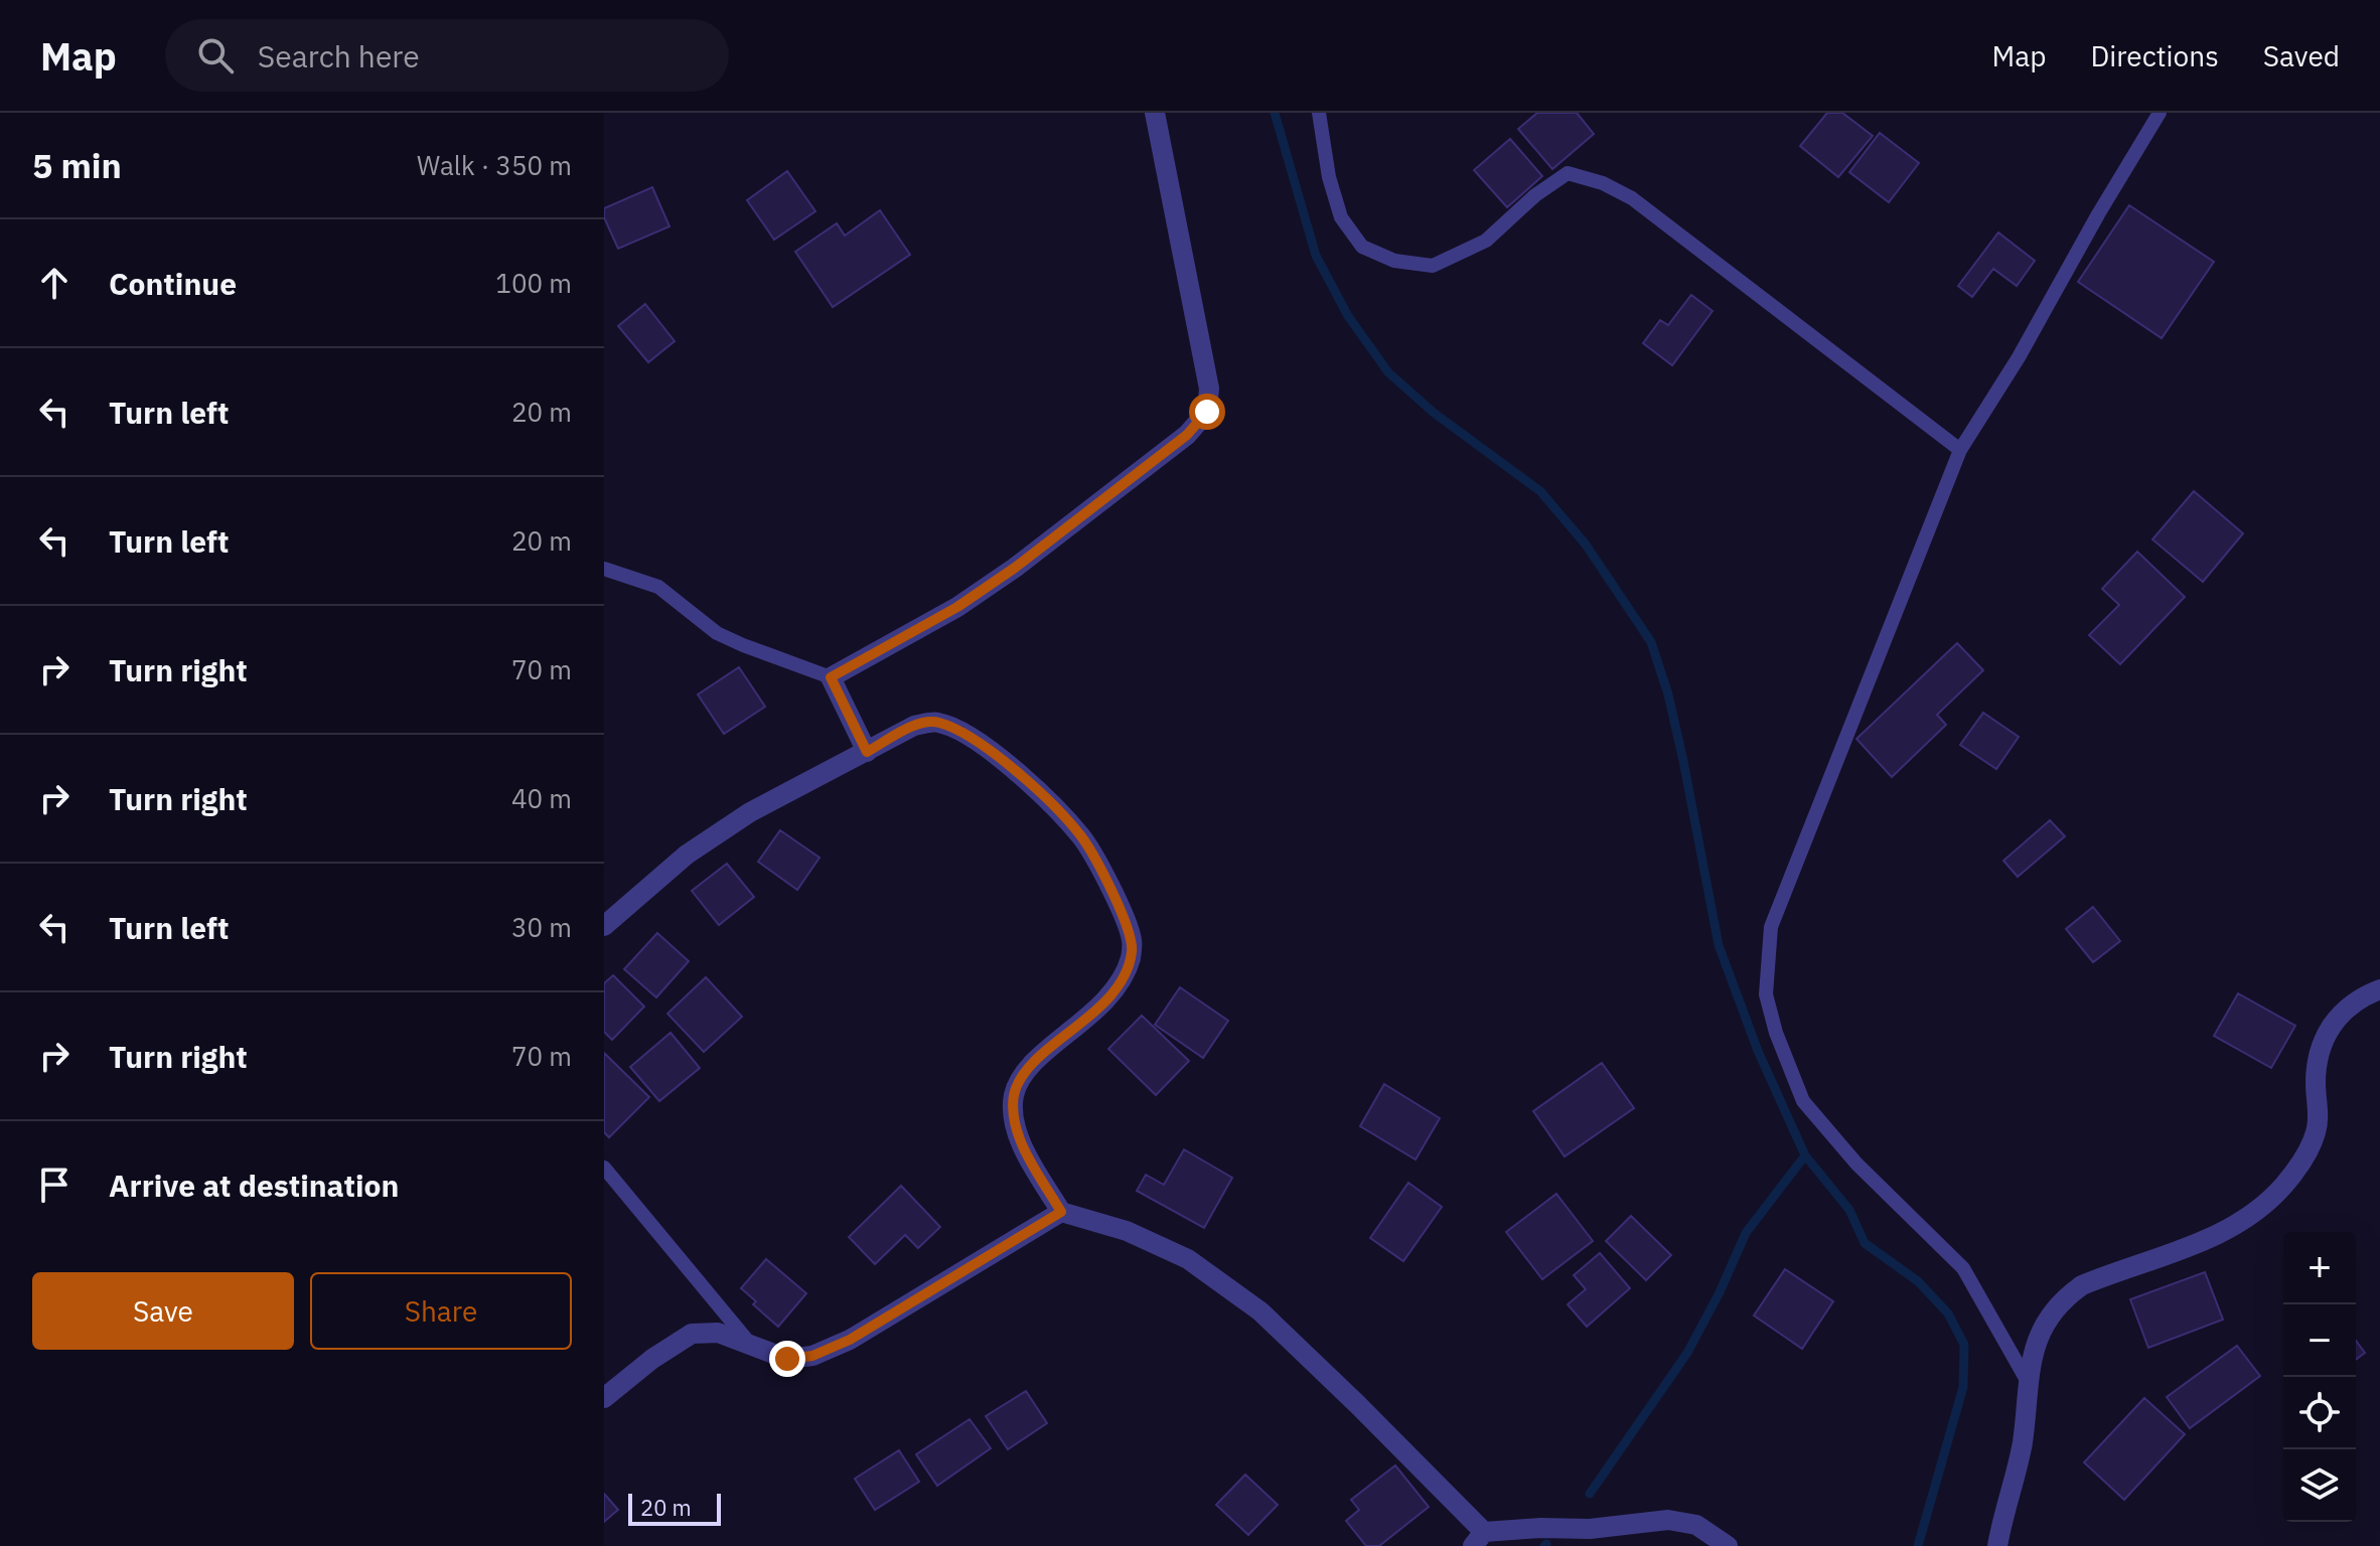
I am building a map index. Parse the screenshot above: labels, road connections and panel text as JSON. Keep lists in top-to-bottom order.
{
  "scale_bar": "20 m",
  "page": {
    "header": "Map",
    "search": "Search here",
    "nav": ["Map", "Directions", "Saved"],
    "heading": ["5 min", "Walk · 350 m"],
    "list": [
      ["Continue", "100 m"],
      ["Turn left", "20 m"],
      ["Turn left", "20 m"],
      ["Turn right", "70 m"],
      ["Turn right", "40 m"],
      ["Turn left", "30 m"],
      ["Turn right", "70 m"],
      "Arrive at destination"
    ],
    "map_buttons": ["+", "−"],
    "buttons": ["Save", "Share"],
    "scale": "20 m"
  }
}
